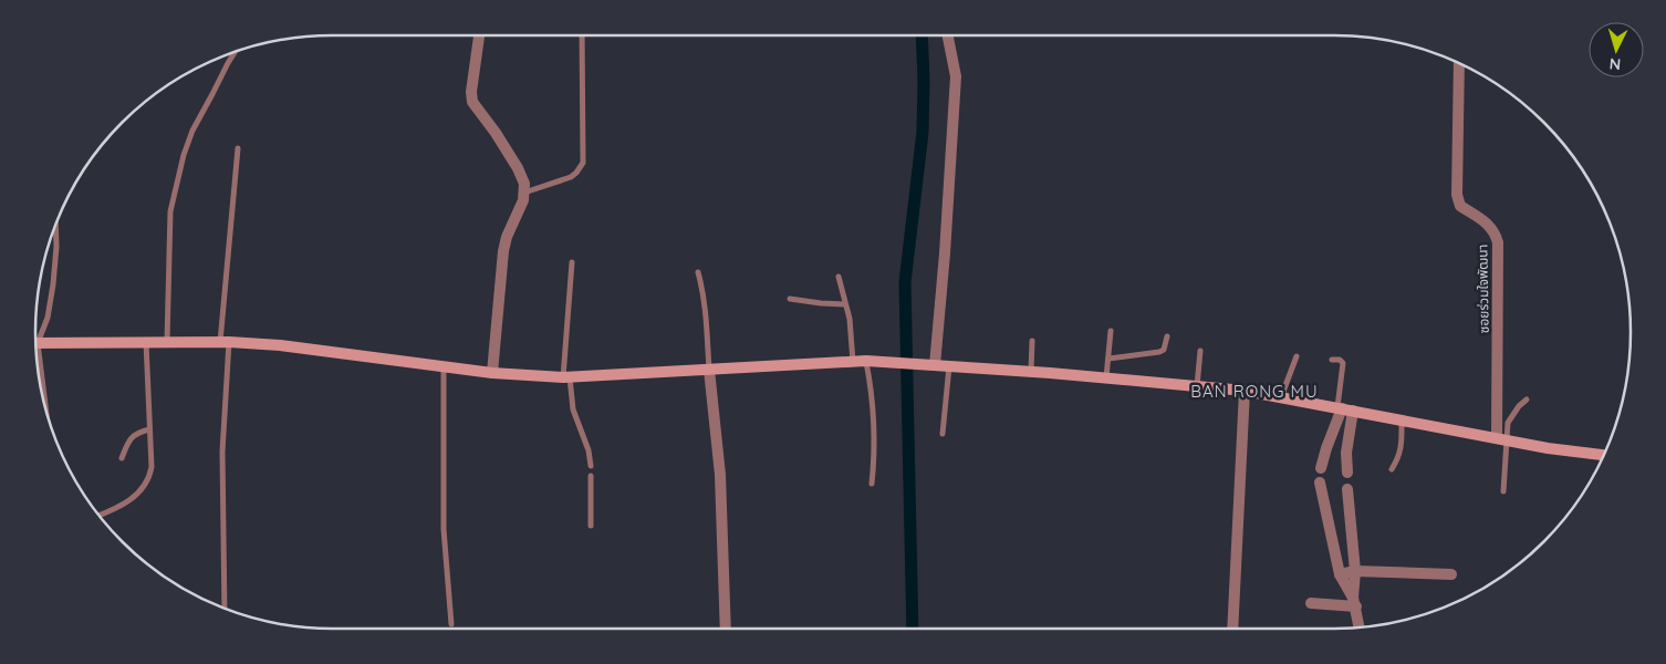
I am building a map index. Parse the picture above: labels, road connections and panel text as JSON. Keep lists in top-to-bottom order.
{
  "streets": {
    "street": ["ซอยร่วมใจพัฒนา"]
  },
  "districts": ["BAN RONG MU"],
  "north": "bottom"
}
